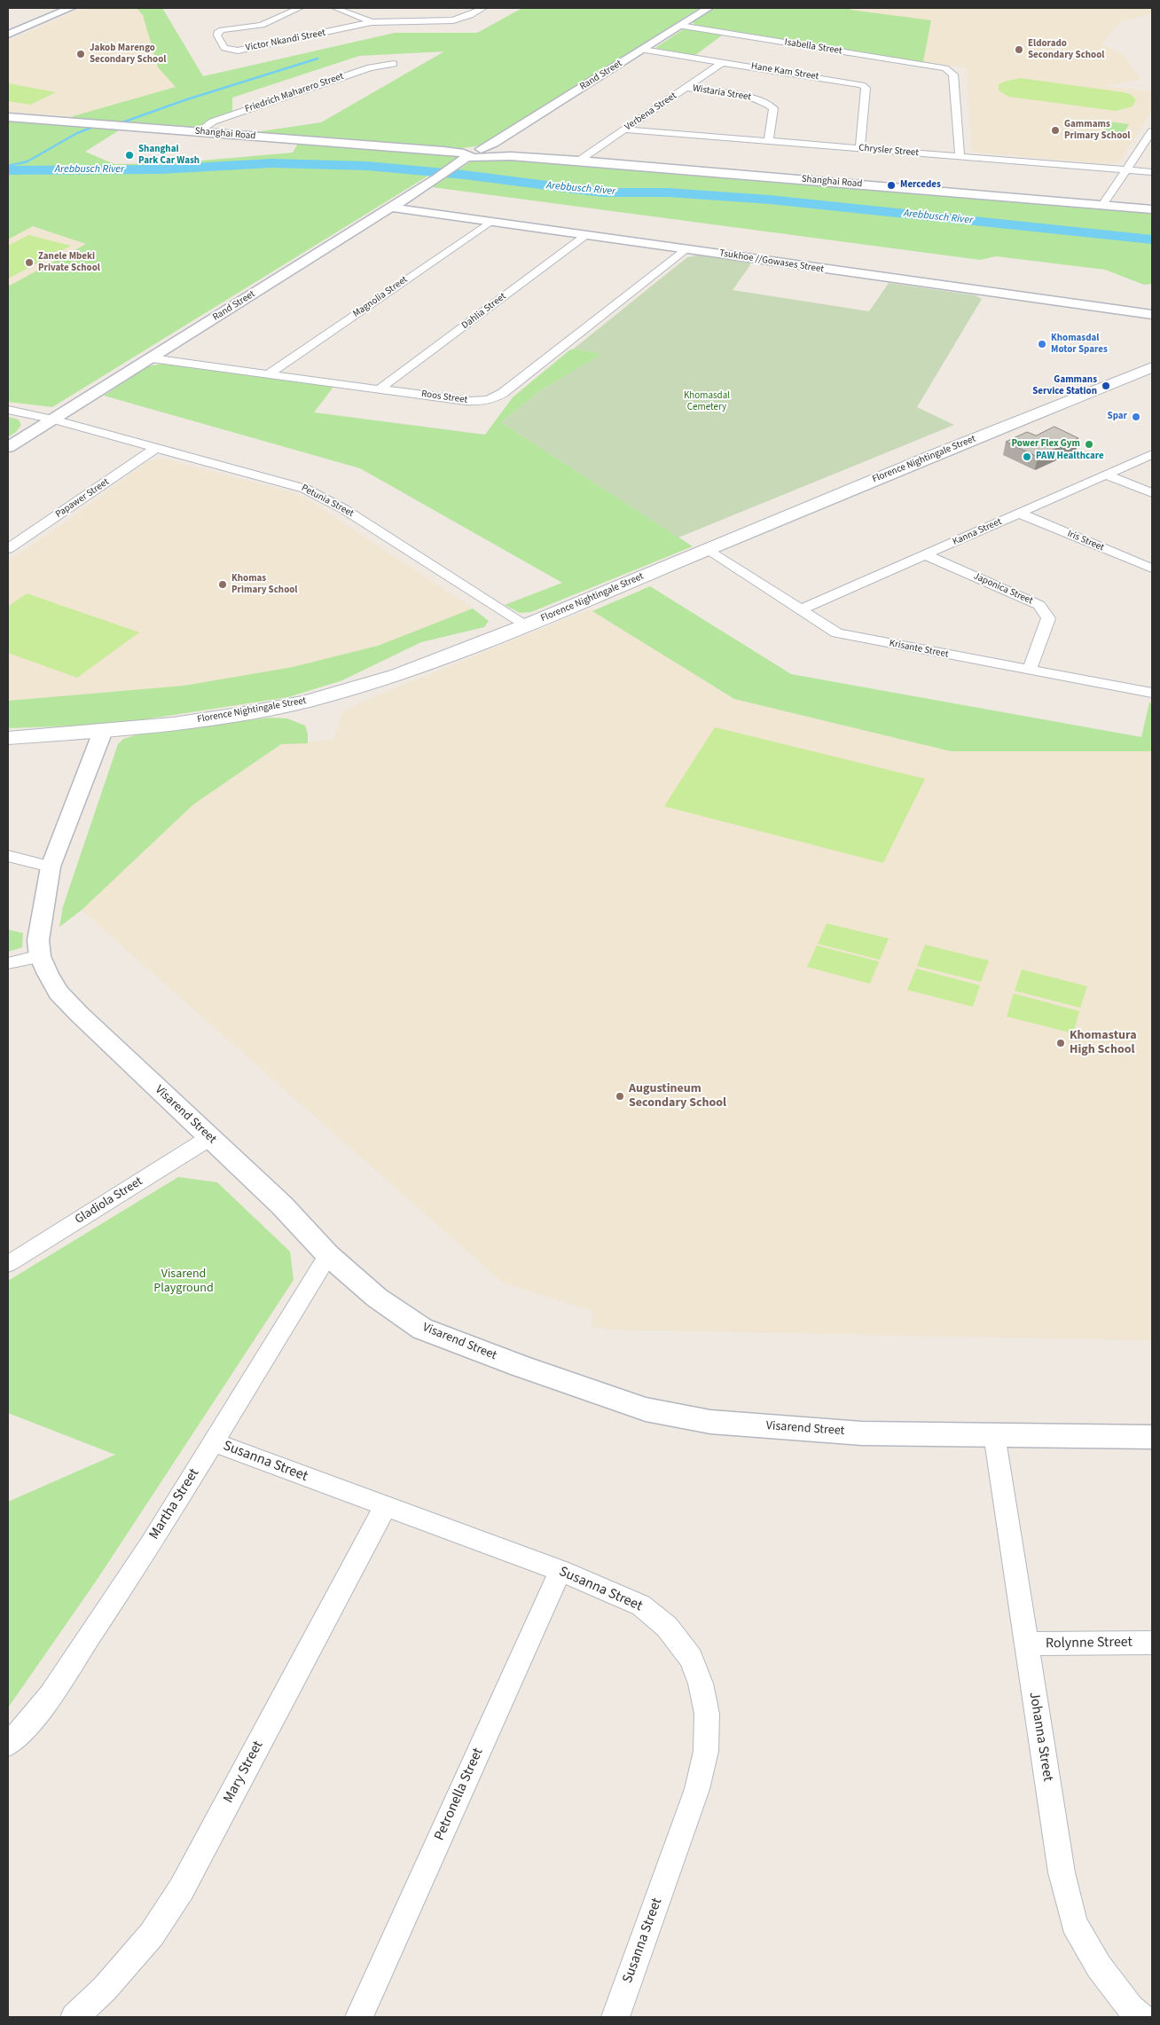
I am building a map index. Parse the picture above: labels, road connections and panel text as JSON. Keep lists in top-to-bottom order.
{
  "streets": {
    "main road": ["Florence Nightingale Street"],
    "street": [
      "Victor Nkandi Street",
      "Isabella Street",
      "Hane Kam Street",
      "Rand Street",
      "Friedrich Maharero Street",
      "Wistaria Street",
      "Verbena Street",
      "Shanghai Road",
      "Chrysler Street",
      "Tsukhoe //Gowases Street",
      "Magnolia Street",
      "Dahlia Street",
      "Roos Street",
      "Papawer Street",
      "Petunia Street",
      "Kanna Street",
      "Iris Street",
      "Japonica Street",
      "Krisante Street",
      "Visarend Street",
      "Gladiola Street",
      "Susanna Street",
      "Martha Street",
      "Rolynne Street",
      "Johanna Street",
      "Mary Street",
      "Petronella Street"
    ]
  },
  "crossings": [
    ["Isabella Street", "Rand Street"],
    ["Isabella Street", "Chrysler Street"],
    ["Hane Kam Street", "Rand Street"],
    ["Hane Kam Street", "Verbena Street"],
    ["Hane Kam Street", "Chrysler Street"],
    ["Rand Street", "Shanghai Road"],
    ["Rand Street", "Tsukhoe //Gowases Street"],
    ["Rand Street", "Roos Street"],
    ["Rand Street", "Petunia Street"],
    ["Friedrich Maharero Street", "Shanghai Road"],
    ["Wistaria Street", "Verbena Street"],
    ["Wistaria Street", "Chrysler Street"],
    ["Verbena Street", "Shanghai Road"],
    ["Verbena Street", "Chrysler Street"],
    ["Tsukhoe //Gowases Street", "Magnolia Street"],
    ["Tsukhoe //Gowases Street", "Dahlia Street"],
    ["Tsukhoe //Gowases Street", "Roos Street"],
    ["Magnolia Street", "Roos Street"],
    ["Dahlia Street", "Roos Street"],
    ["Florence Nightingale Street", "Petunia Street"],
    ["Florence Nightingale Street", "Krisante Street"],
    ["Florence Nightingale Street", "Visarend Street"],
    ["Papawer Street", "Petunia Street"],
    ["Kanna Street", "Iris Street"],
    ["Kanna Street", "Japonica Street"],
    ["Kanna Street", "Krisante Street"],
    ["Japonica Street", "Krisante Street"],
    ["Visarend Street", "Gladiola Street"],
    ["Visarend Street", "Martha Street"],
    ["Visarend Street", "Johanna Street"],
    ["Susanna Street", "Martha Street"],
    ["Susanna Street", "Mary Street"],
    ["Susanna Street", "Petronella Street"],
    ["Rolynne Street", "Johanna Street"]
  ],
  "water": ["Arebbusch River"],
  "parks": ["Khomasdal Cemetery", "Visarend Playground"],
  "places": [
    "Eldorado Secondary School",
    "Jakob Marengo Secondary School",
    "Gammams Primary School",
    "Shanghai Park Car Wash",
    "Mercedes",
    "Zanele Mbeki Private School",
    "Khomasdal Motor Spares",
    "Gammans Service Station",
    "Spar",
    "Power Flex Gym",
    "PAW Healthcare",
    "Khomas Primary School",
    "Khomastura High School",
    "Augustineum Secondary School"
  ]
}
